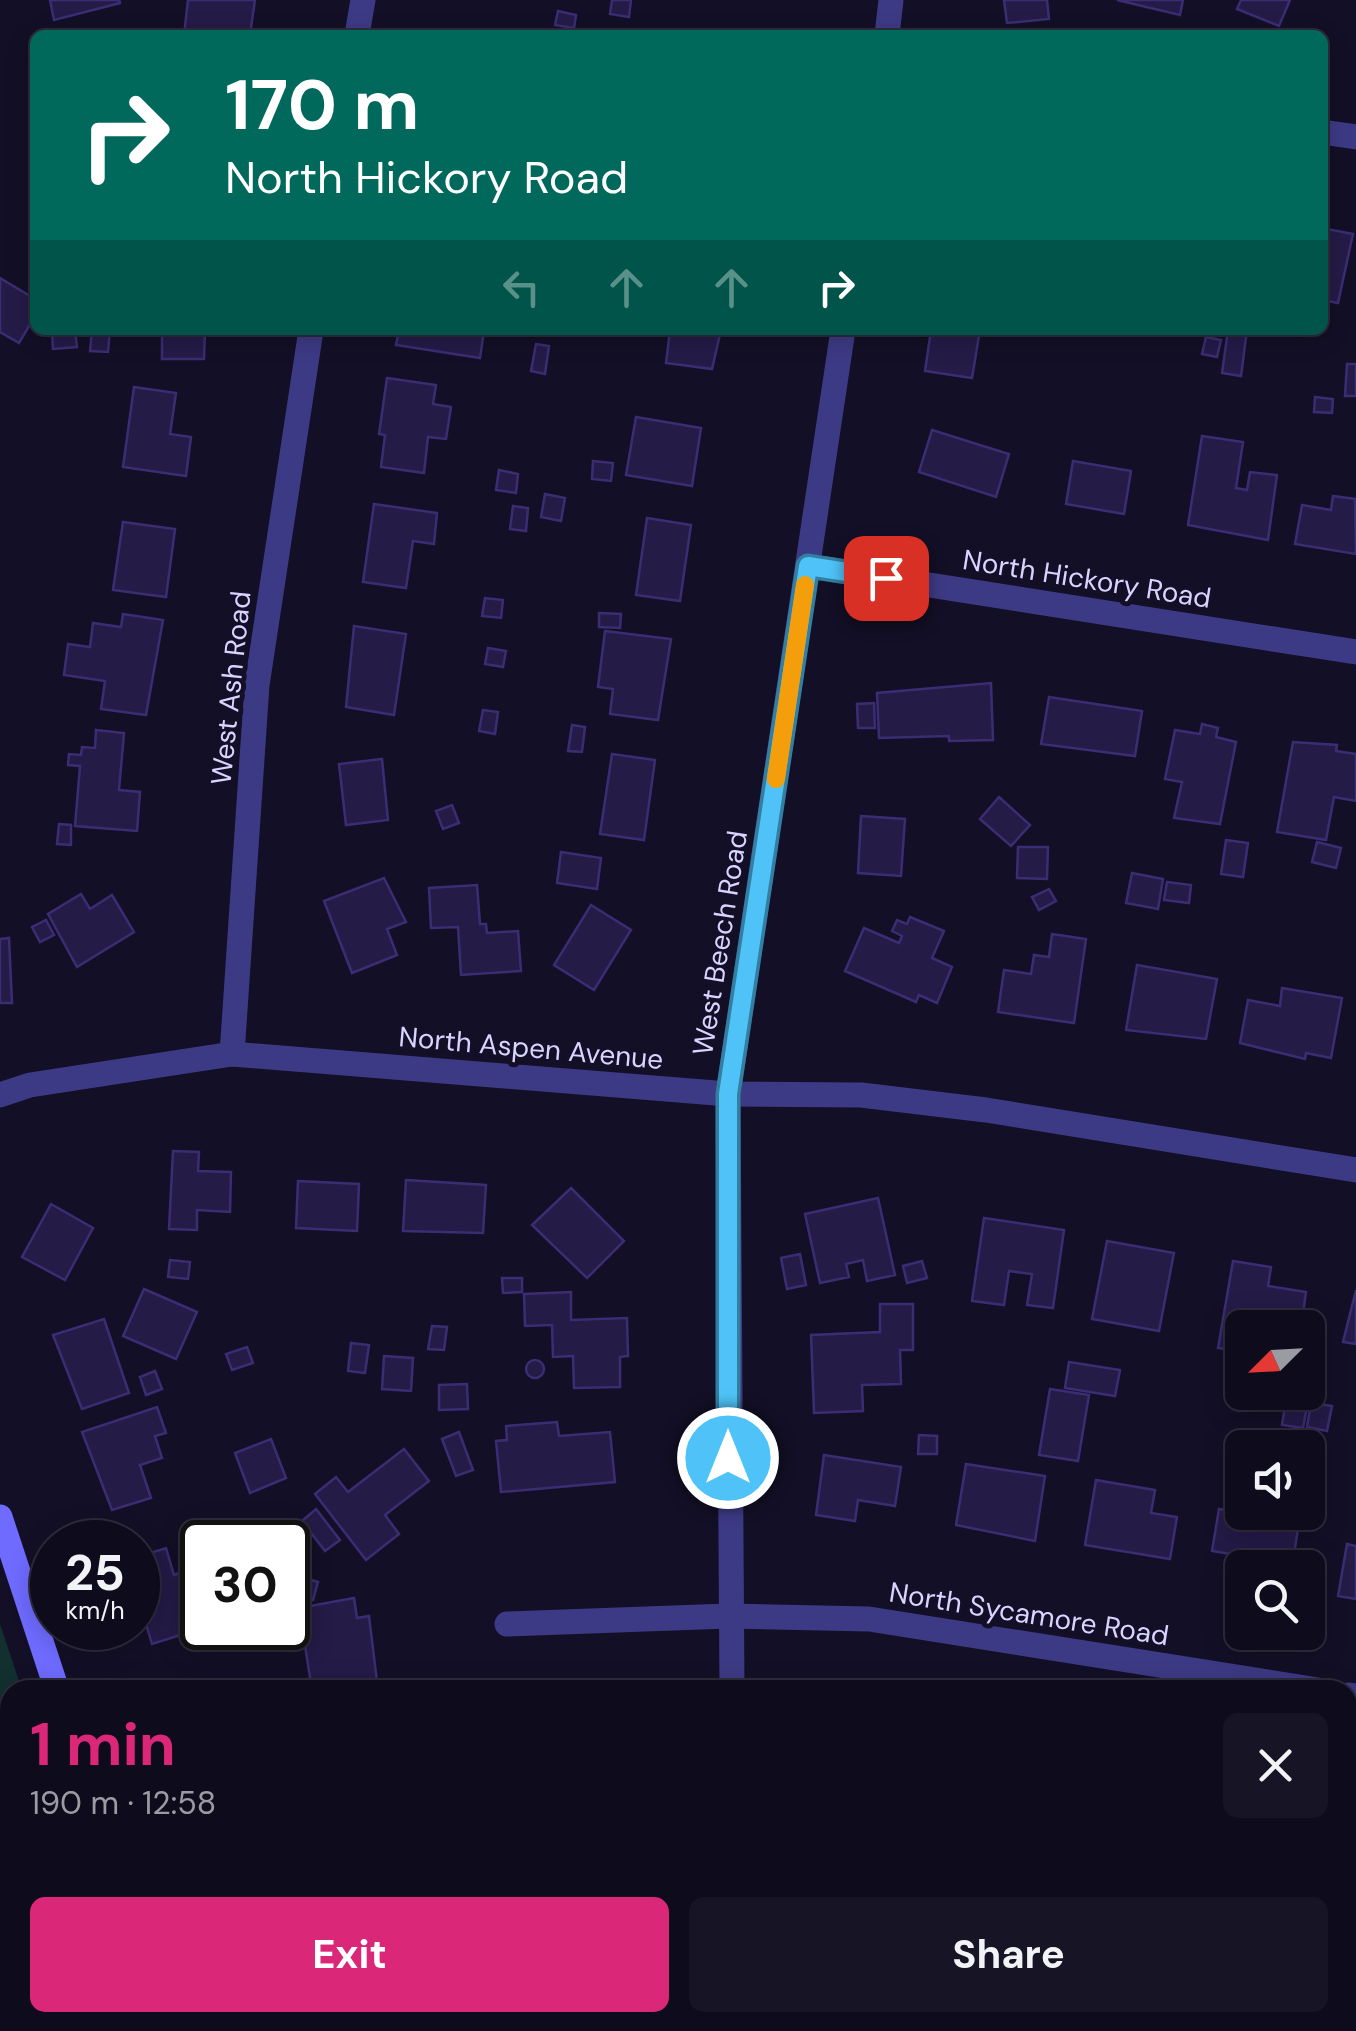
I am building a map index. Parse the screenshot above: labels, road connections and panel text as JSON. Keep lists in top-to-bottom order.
{
  "streets": {
    "street": [
      "North Hickory Road",
      "West Ash Road",
      "West Beech Road",
      "North Aspen Avenue",
      "North Sycamore Road"
    ]
  },
  "crossings": [
    ["North Hickory Road", "West Beech Road"],
    ["West Ash Road", "North Aspen Avenue"],
    ["West Beech Road", "North Aspen Avenue"],
    ["West Beech Road", "North Sycamore Road"]
  ],
  "north": "bottom left",
  "page": {
    "turn": ["170 m", "North Hickory Road"],
    "speed": "25 km/h",
    "limit": "30",
    "heading": ["1 min", "190 m · 12:58"],
    "buttons": ["Exit", "Share"]
  }
}
